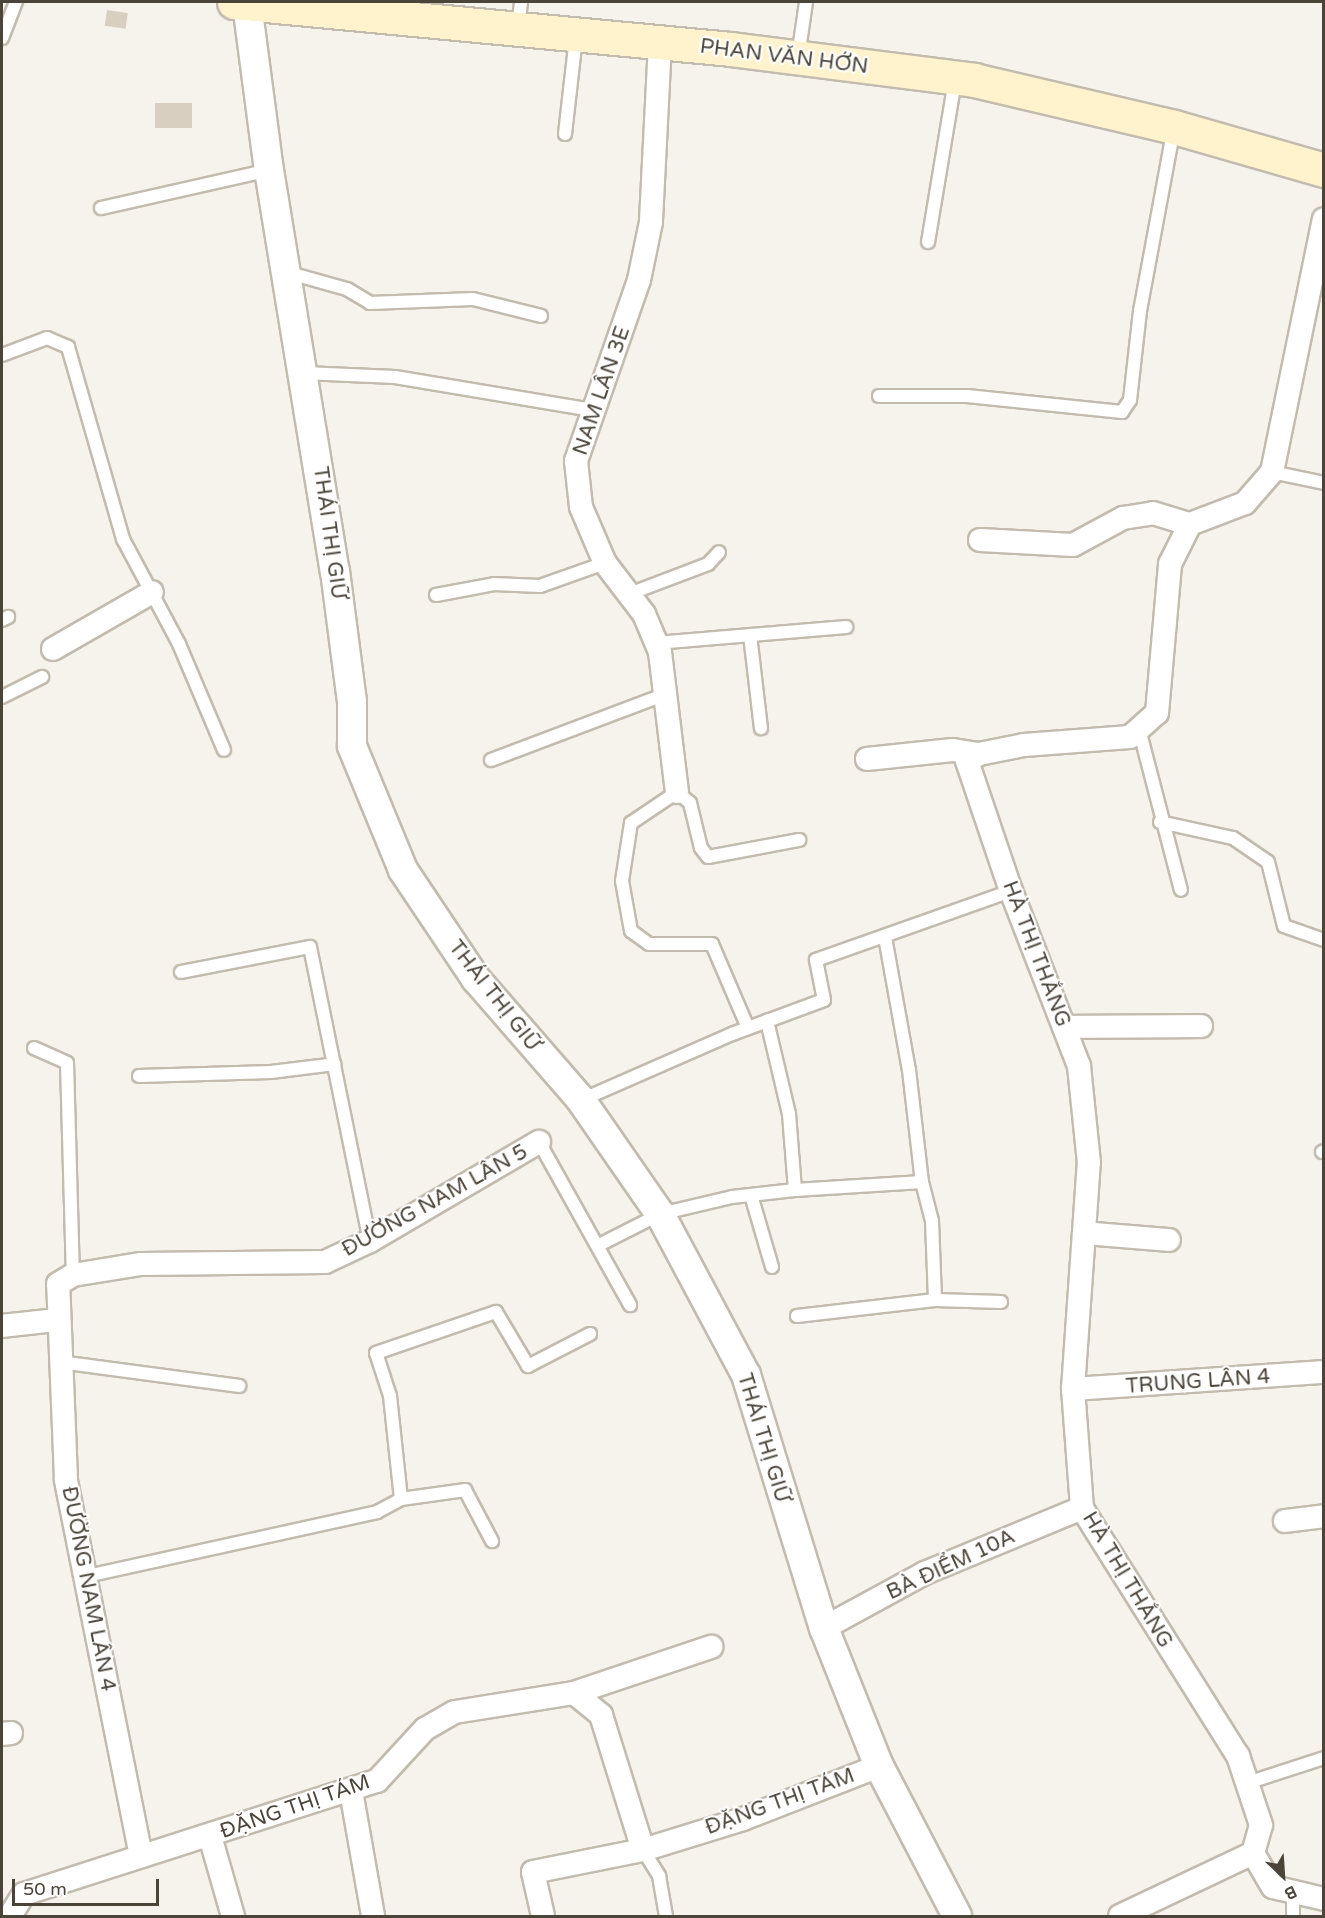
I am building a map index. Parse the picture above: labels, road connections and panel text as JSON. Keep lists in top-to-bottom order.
{
  "streets": {
    "main road": ["PHAN VĂN HỚN"],
    "street": [
      "NAM LÂN 3E",
      "THÁI THỊ GIỮ",
      "HÀ THỊ THẮNG",
      "ĐƯỜNG NAM LÂN 5",
      "TRUNG LÂN 4",
      "BÀ ĐIỂM 10A",
      "ĐƯỜNG NAM LÂN 4",
      "ĐẶNG THỊ TÁM"
    ]
  },
  "crossings": [
    ["PHAN VĂN HỚN", "NAM LÂN 3E"],
    ["PHAN VĂN HỚN", "THÁI THỊ GIỮ"],
    ["THÁI THỊ GIỮ", "BÀ ĐIỂM 10A"],
    ["THÁI THỊ GIỮ", "ĐẶNG THỊ TÁM"],
    ["HÀ THỊ THẮNG", "TRUNG LÂN 4"],
    ["HÀ THỊ THẮNG", "BÀ ĐIỂM 10A"],
    ["ĐƯỜNG NAM LÂN 4", "ĐẶNG THỊ TÁM"]
  ],
  "scale_bar": "50 m",
  "north": "bottom right"
}
